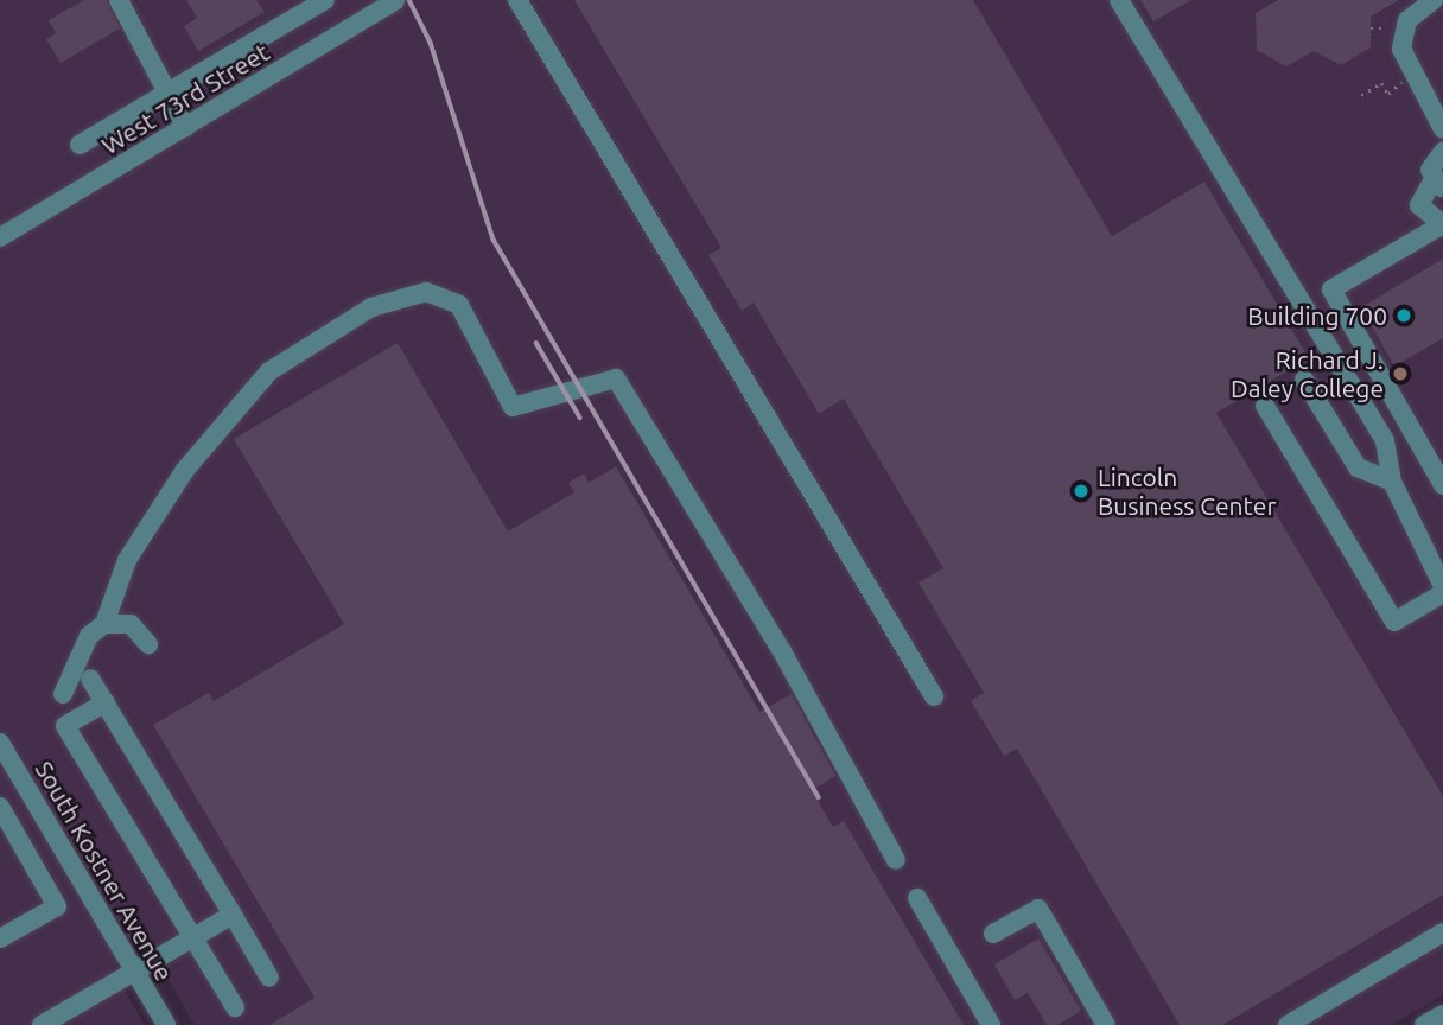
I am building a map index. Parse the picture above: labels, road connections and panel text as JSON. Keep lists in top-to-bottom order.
{
  "streets": {
    "street": ["West 73rd Street", "South Kostner Avenue"]
  },
  "places": ["Building 700", "Richard J. Daley College", "Lincoln Business Center"]
}
